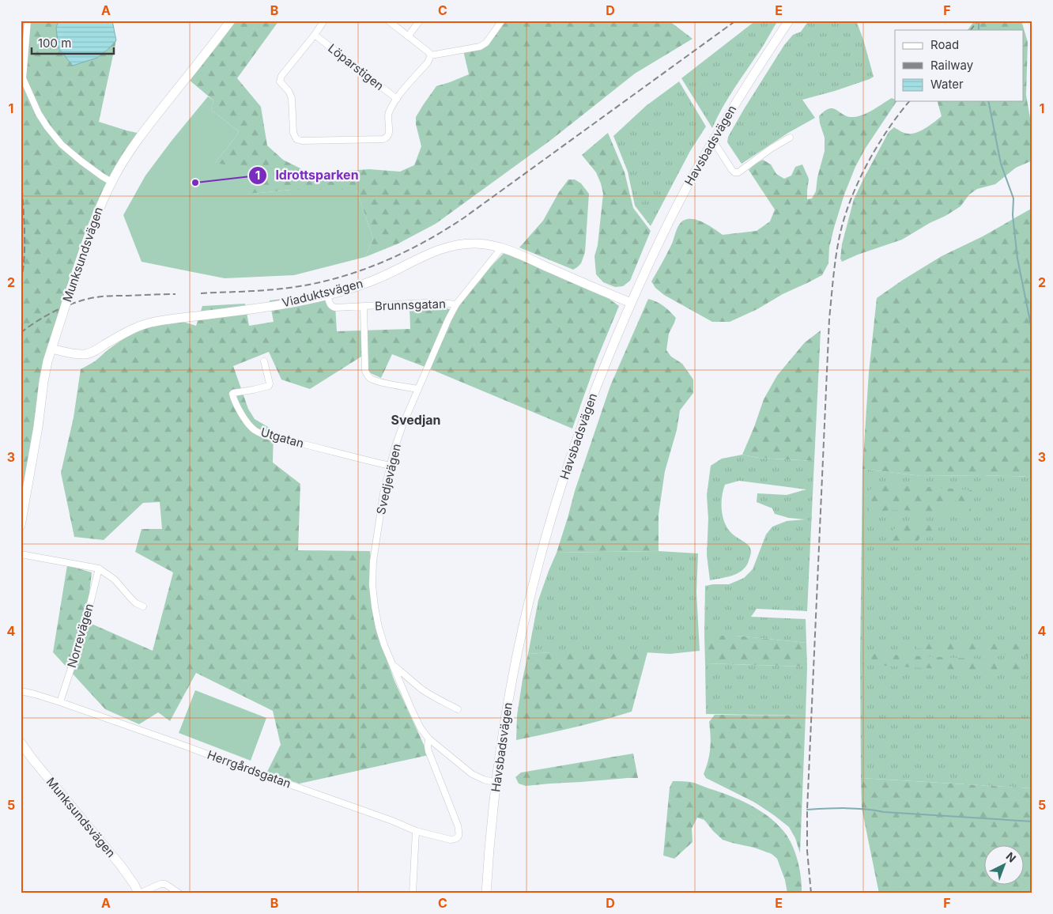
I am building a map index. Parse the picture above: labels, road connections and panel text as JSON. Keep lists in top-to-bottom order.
{
  "streets": {
    "street": [
      "Löparstigen",
      "Havsbadsvägen",
      "Munksundsvägen",
      "Viaduktsvägen",
      "Brunnsgatan",
      "Utgatan",
      "Svedjevägen",
      "Norrevägen",
      "Herrgårdsgatan"
    ]
  },
  "crossings": [
    ["Havsbadsvägen", "Viaduktsvägen"],
    ["Havsbadsvägen", "Svedjevägen"],
    ["Munksundsvägen", "Viaduktsvägen"],
    ["Viaduktsvägen", "Brunnsgatan"],
    ["Viaduktsvägen", "Svedjevägen"],
    ["Brunnsgatan", "Svedjevägen"],
    ["Utgatan", "Svedjevägen"],
    ["Svedjevägen", "Herrgårdsgatan"],
    ["Norrevägen", "Herrgårdsgatan"]
  ],
  "districts": ["Svedjan"],
  "places": ["Idrottsparken"],
  "legend": ["Road", "Railway", "Water"],
  "scale_bar": "100 m",
  "north": "top right",
  "grid": {
    "columns": [
      "A",
      "B",
      "C",
      "D",
      "E",
      "F"
    ],
    "rows": [
      "1",
      "2",
      "3",
      "4",
      "5"
    ]
  }
}
